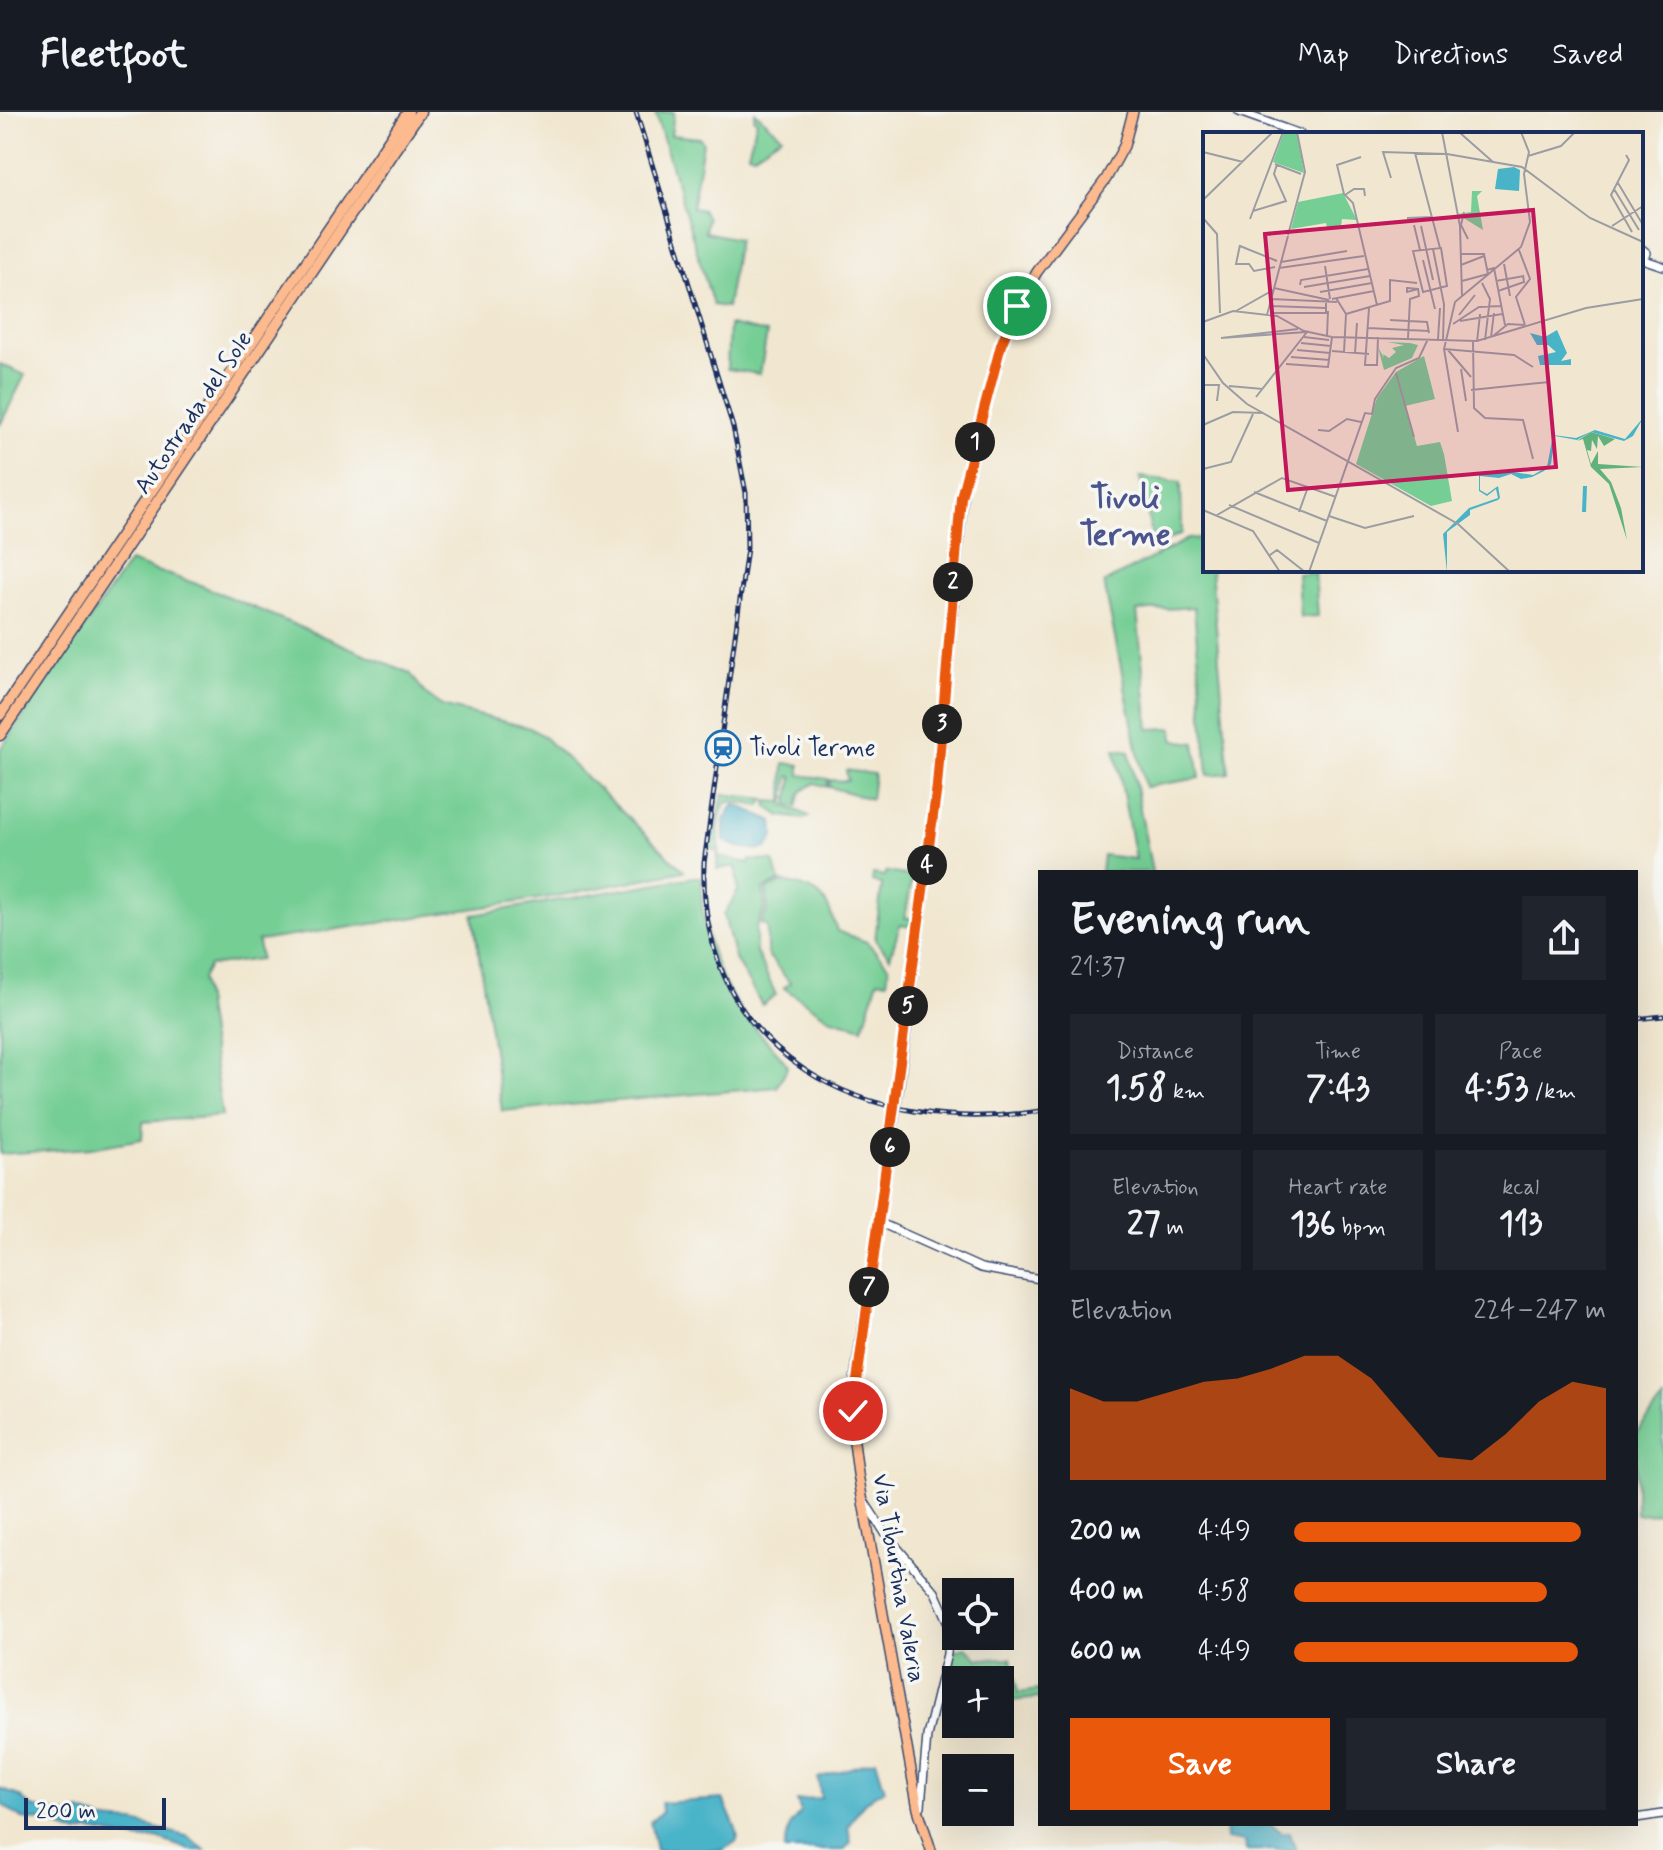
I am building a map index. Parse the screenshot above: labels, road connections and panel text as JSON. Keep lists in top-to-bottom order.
{
  "streets": {
    "highway": ["Autostrada del Sole"],
    "main road": ["Via Tiburtina Valeria"]
  },
  "districts": ["Tivoli Terme"],
  "places": {
    "station": ["Tivoli Terme"]
  },
  "scale_bar": "200 m",
  "page": {
    "header": "Fleetfoot",
    "nav": ["Map", "Directions", "Saved"],
    "pins": [
      "1",
      "2",
      "3",
      "4",
      "5",
      "6",
      "7"
    ],
    "heading": ["Evening run", "21:37"],
    "stats": [
      ["Distance", "1.58 km"],
      ["Time", "7:43"],
      ["Pace", "4:53 /km"],
      ["Elevation", "27 m"],
      ["Heart rate", "136 bpm"],
      ["kcal", "113"]
    ],
    "chart": ["Elevation", "224–247 m"],
    "list": [
      {
        "name": "200 m",
        "note": "4:49"
      },
      {
        "name": "400 m",
        "note": "4:58"
      },
      {
        "name": "600 m",
        "note": "4:49"
      }
    ],
    "map_buttons": ["+", "−"],
    "buttons": ["Save", "Share"],
    "scale": "200 m"
  }
}
